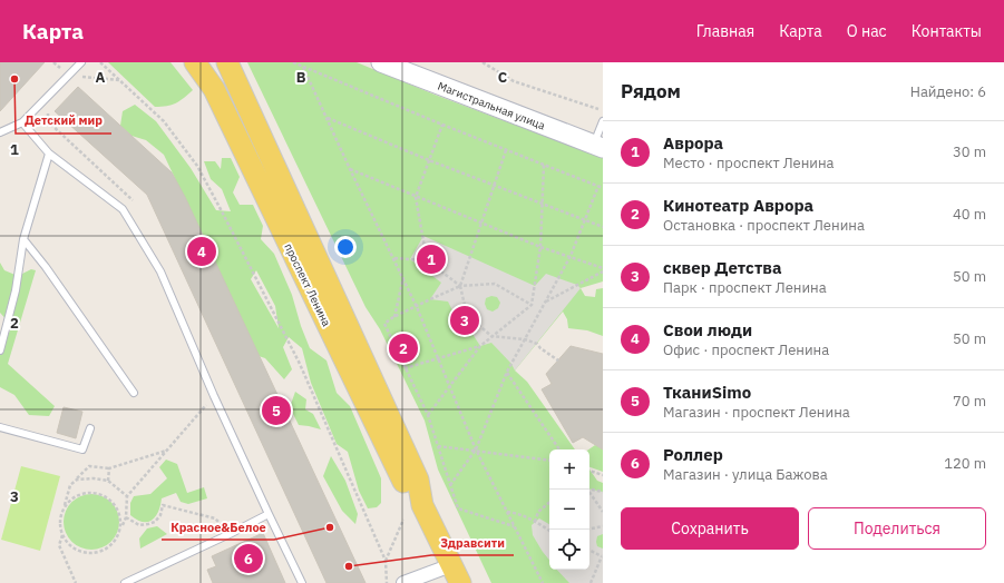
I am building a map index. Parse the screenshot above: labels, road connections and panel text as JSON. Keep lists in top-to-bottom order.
{
  "streets": {
    "main road": ["Магистральная улица", "проспект Ленина"]
  },
  "places": ["Детский мир", "Красное&Белое", "Здравсити"],
  "page": {
    "header": "Карта",
    "nav": [
      "Главная",
      "Карта",
      "О нас",
      "Контакты"
    ],
    "heading": ["Рядом", "Найдено: 6"],
    "list": [
      {
        "mark": "1",
        "name": "Аврора",
        "note": "Место · проспект Ленина",
        "value": "30 m"
      },
      {
        "mark": "2",
        "name": "Кинотеатр Аврора",
        "note": "Остановка · проспект Ленина",
        "value": "40 m"
      },
      {
        "mark": "3",
        "name": "сквер Детства",
        "note": "Парк · проспект Ленина",
        "value": "50 m"
      },
      {
        "mark": "4",
        "name": "Свои люди",
        "note": "Офис · проспект Ленина",
        "value": "50 m"
      },
      {
        "mark": "5",
        "name": "ТканиSimo",
        "note": "Магазин · проспект Ленина",
        "value": "70 m"
      },
      {
        "mark": "6",
        "name": "Роллер",
        "note": "Магазин · улица Бажова",
        "value": "120 m"
      }
    ],
    "pins": [
      "4",
      "1",
      "3",
      "2",
      "5",
      "6"
    ],
    "map_buttons": ["+", "−"],
    "buttons": ["Сохранить", "Поделиться"]
  },
  "grid": {
    "columns": ["A", "B", "C"],
    "rows": ["1", "2", "3"]
  }
}
